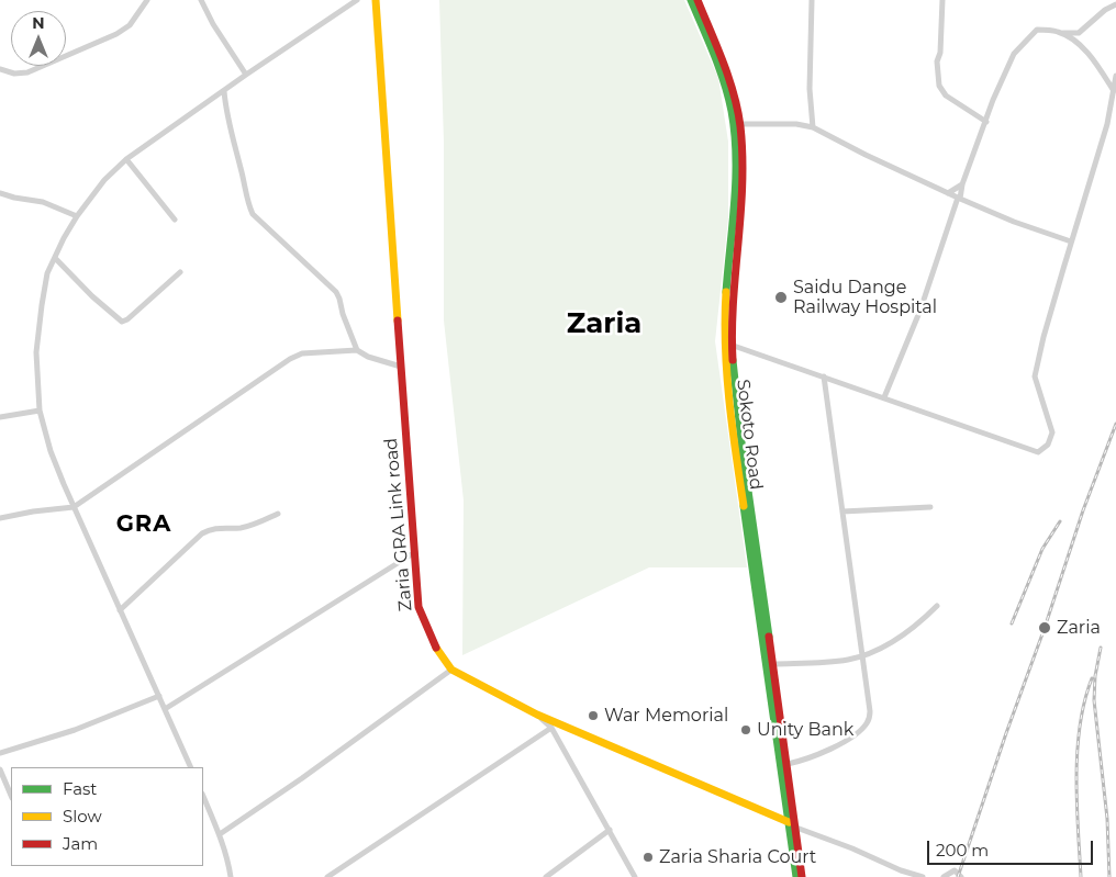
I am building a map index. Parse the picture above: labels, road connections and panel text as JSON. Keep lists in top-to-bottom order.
{
  "streets": {
    "main road": ["Sokoto Road", "Zaria GRA Link road"]
  },
  "crossings": [
    ["Sokoto Road", "Zaria GRA Link road"]
  ],
  "districts": ["Zaria", "GRA"],
  "places": [
    "Saidu Dange Railway Hospital",
    "Zaria",
    "War Memorial",
    "Unity Bank",
    "Zaria Sharia Court"
  ],
  "legend": ["Fast", "Slow", "Jam"],
  "scale_bar": "200 m",
  "north": "top"
}
